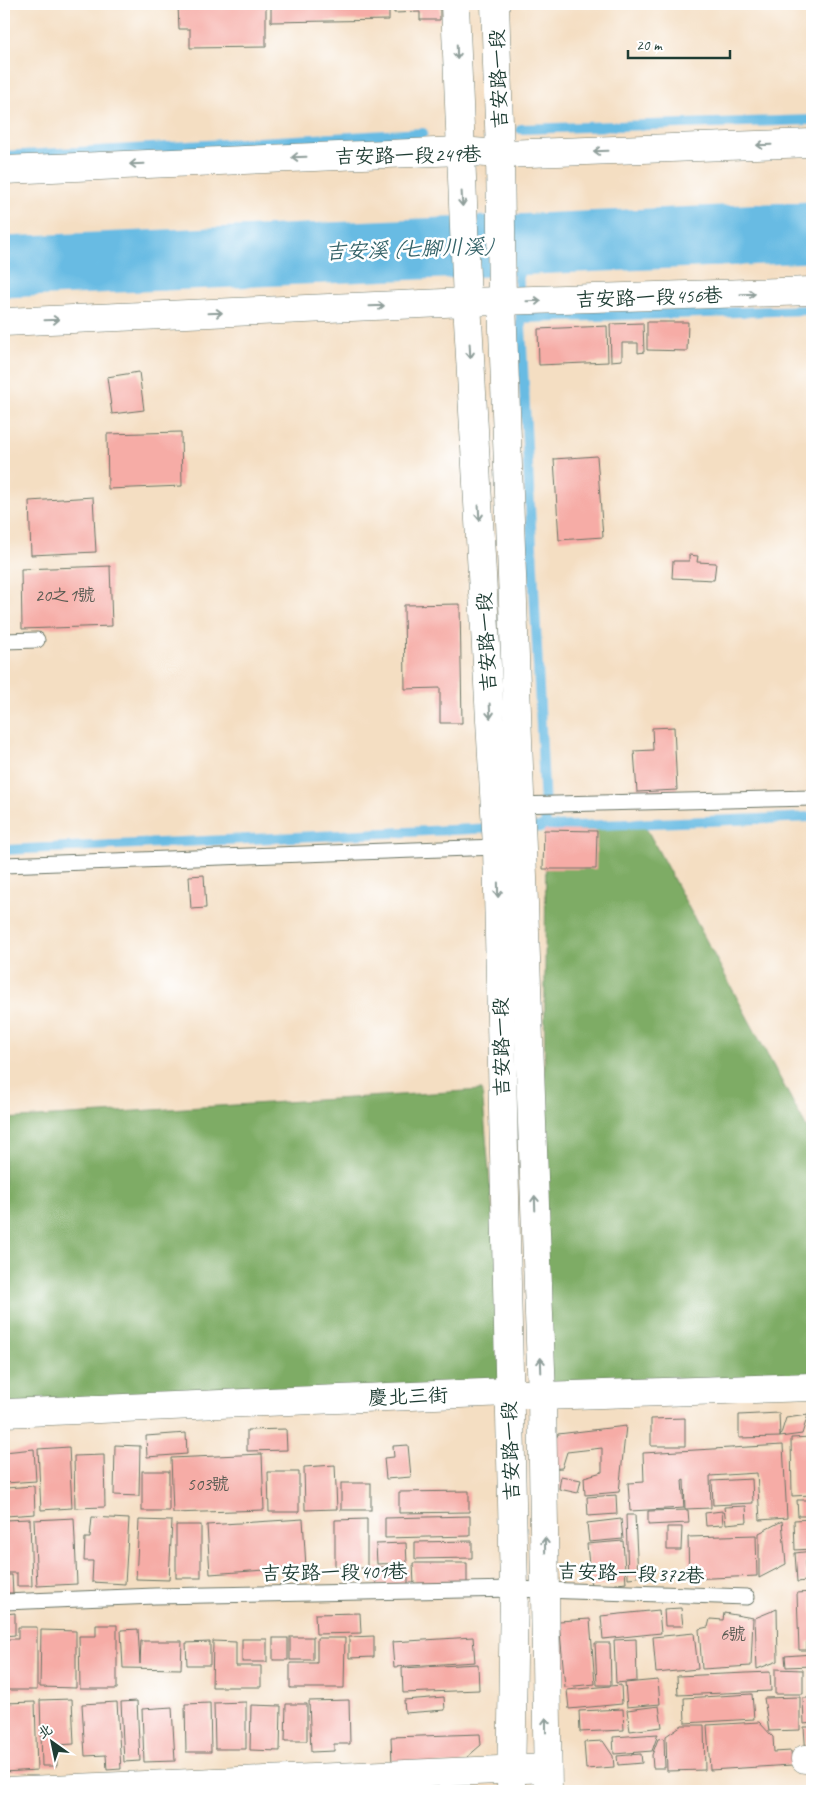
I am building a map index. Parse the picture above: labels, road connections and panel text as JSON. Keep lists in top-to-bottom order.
{
  "streets": {
    "street": [
      "吉安路一段",
      "吉安路一段249巷",
      "吉安路一段456巷",
      "慶北三街"
    ],
    "lane": ["吉安路一段401巷", "吉安路一段372巷"]
  },
  "crossings": [
    ["吉安路一段", "吉安路一段249巷"],
    ["吉安路一段", "吉安路一段456巷"],
    ["吉安路一段", "慶北三街"],
    ["吉安路一段", "吉安路一段401巷"],
    ["吉安路一段", "吉安路一段372巷"],
    ["吉安路一段401巷", "吉安路一段372巷"]
  ],
  "one_way": ["吉安路一段249巷", "吉安路一段456巷"],
  "water": ["吉安溪 (七腳川溪)"],
  "house_numbers": ["20之1號", "503號", "6號"],
  "scale_bar": "20 m",
  "north": "top left"
}
